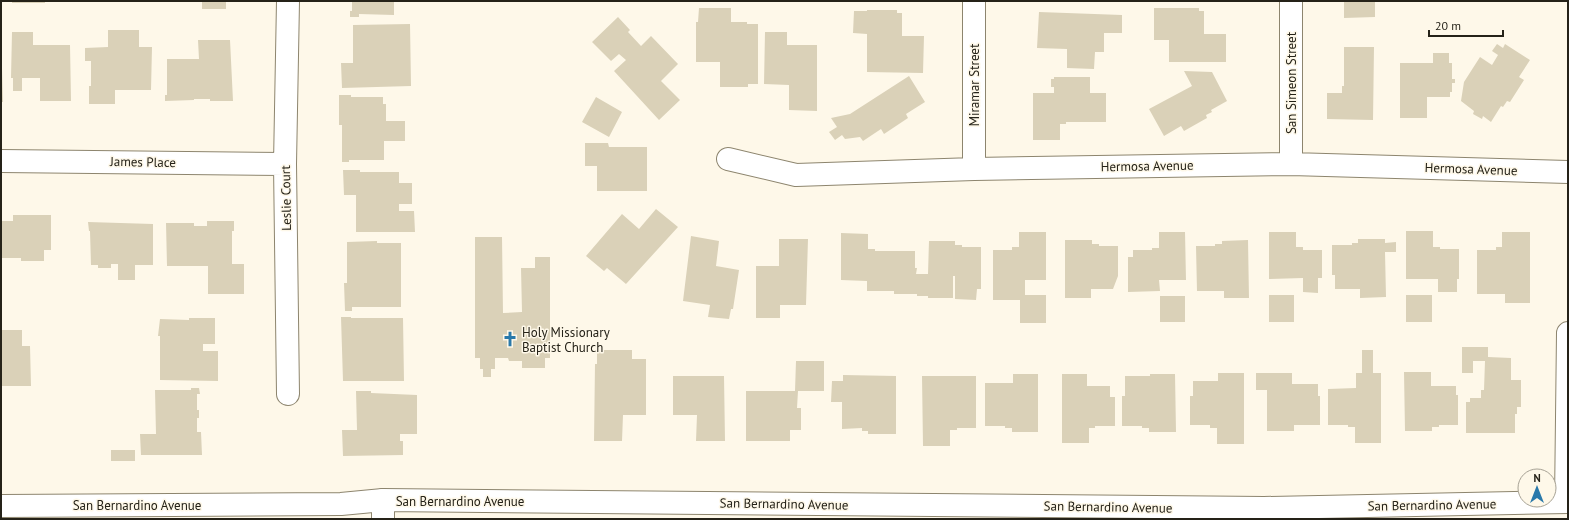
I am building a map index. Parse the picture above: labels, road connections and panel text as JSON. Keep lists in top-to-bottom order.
{
  "streets": {
    "street": [
      "San Simeon Street",
      "Miramar Street",
      "James Place",
      "Hermosa Avenue",
      "Leslie Court",
      "San Bernardino Avenue"
    ]
  },
  "crossings": [
    ["San Simeon Street", "Hermosa Avenue"],
    ["Miramar Street", "Hermosa Avenue"],
    ["James Place", "Leslie Court"]
  ],
  "places": {
    "church": ["Holy Missionary Baptist Church"]
  },
  "scale_bar": "20 m",
  "north": "top"
}
